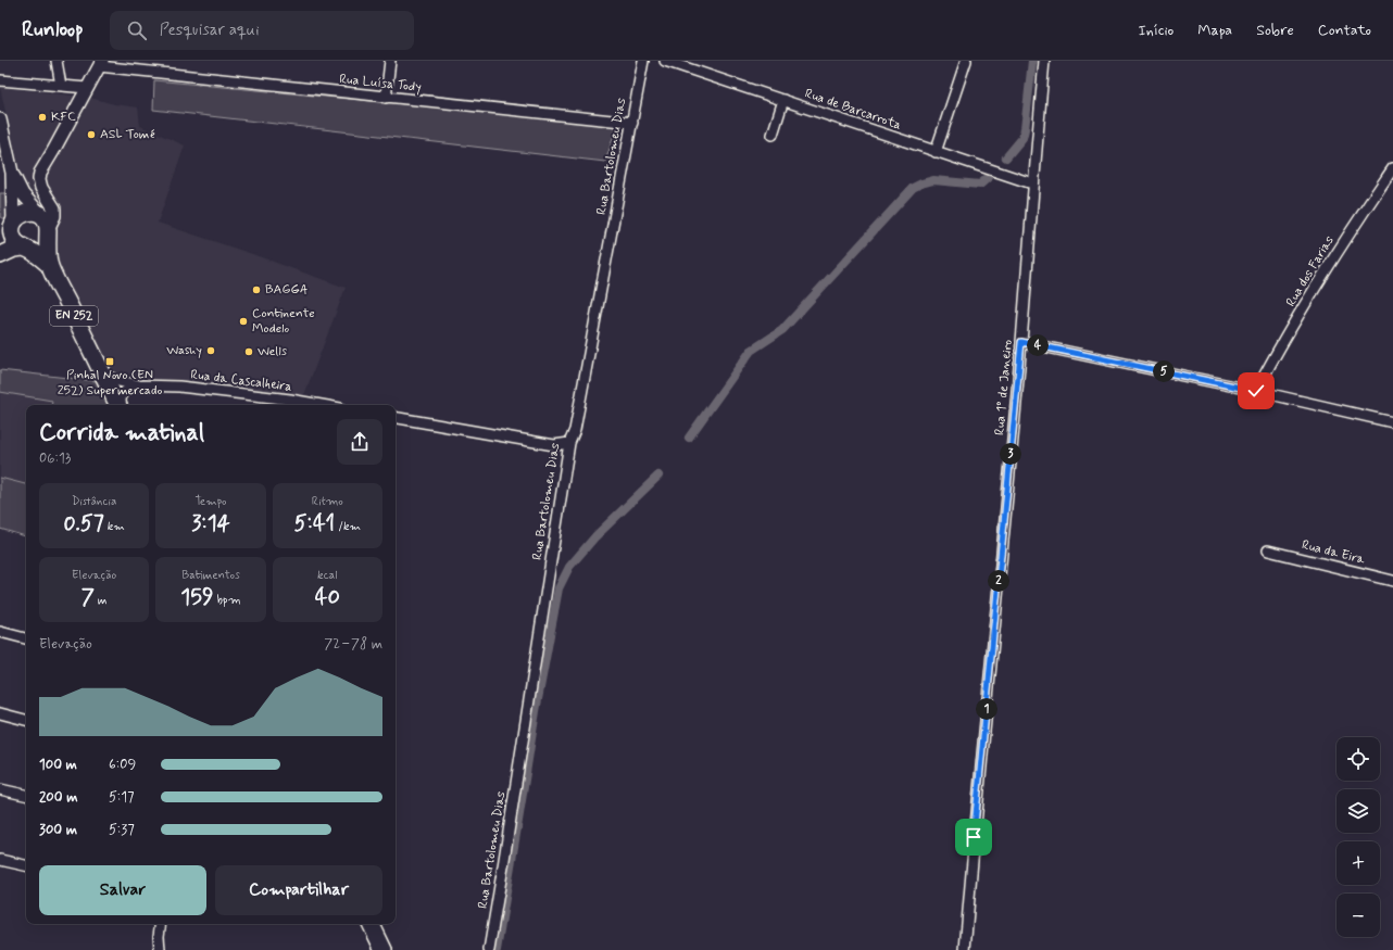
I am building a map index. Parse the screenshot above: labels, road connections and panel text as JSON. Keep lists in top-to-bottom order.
{
  "streets": {
    "main road": ["EN 252"],
    "street": [
      "Rua Luísa Tody",
      "Rua de Barcarrota",
      "Rua Bartolomeu Dias",
      "Rua dos Farias",
      "Rua da Cascalheira",
      "Rua 1º de Janeiro",
      "Rua da Eira"
    ]
  },
  "crossings": [
    ["Rua Luísa Tody", "Rua Bartolomeu Dias"],
    ["Rua de Barcarrota", "Rua 1º de Janeiro"],
    ["EN 252", "Rua da Cascalheira"]
  ],
  "places": {
    "other": [
      "KFC",
      "ASL Tomé",
      "BAGGA",
      "Continente Modelo",
      "Washy",
      "Wells"
    ],
    "transit": ["Pinhal Novo (EN 252) Supermercado"]
  },
  "page": {
    "header": "Runloop",
    "search": "Pesquisar aqui",
    "nav": [
      "Início",
      "Mapa",
      "Sobre",
      "Contato"
    ],
    "pins": [
      "4",
      "5",
      "3",
      "2",
      "1"
    ],
    "heading": ["Corrida matinal", "06:13"],
    "stats": [
      ["Distância", "0.57 km"],
      ["Tempo", "3:14"],
      ["Ritmo", "5:41 /km"],
      ["Elevação", "7 m"],
      ["Batimentos", "159 bpm"],
      ["kcal", "40"]
    ],
    "chart": ["Elevação", "72–78 m"],
    "map_buttons": ["+", "−"],
    "list": [
      {
        "name": "100 m",
        "note": "6:09"
      },
      {
        "name": "200 m",
        "note": "5:17"
      },
      {
        "name": "300 m",
        "note": "5:37"
      }
    ],
    "buttons": ["Salvar", "Compartilhar"]
  }
}
